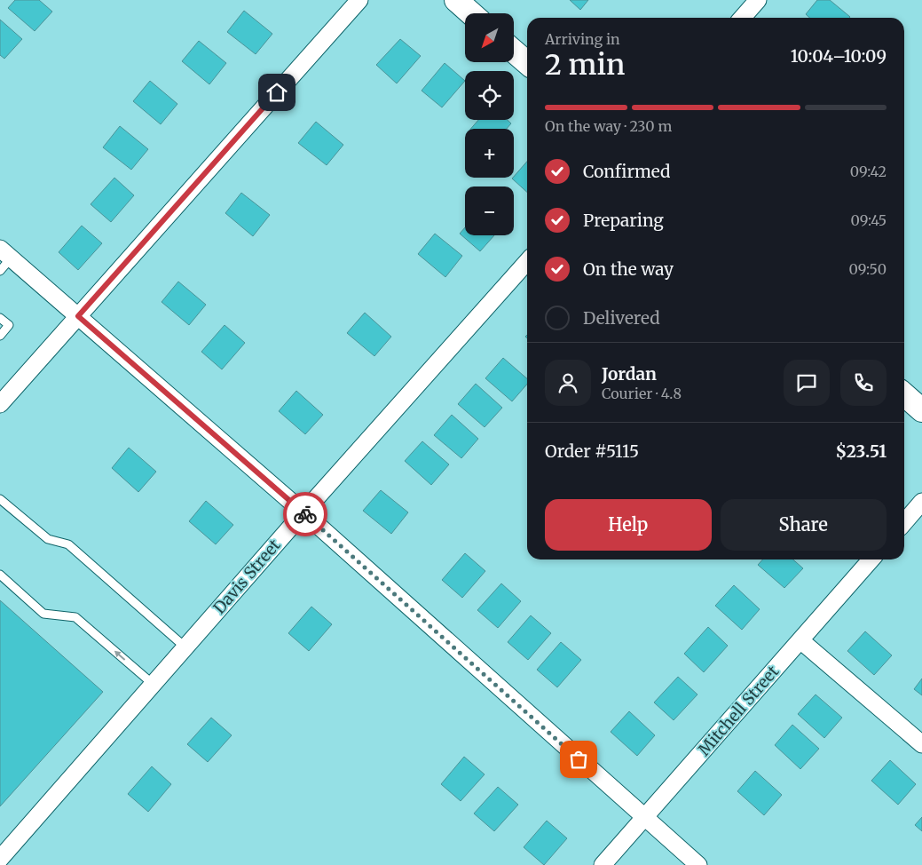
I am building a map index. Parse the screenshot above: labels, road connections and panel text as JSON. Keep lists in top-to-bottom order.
{
  "streets": {
    "street": ["Davis Street", "Mitchell Street"]
  },
  "north": "bottom left",
  "page": {
    "map_buttons": ["+", "−"],
    "heading": ["2 min", "Arriving in", "10:04–10:09"],
    "panel": [
      "Jordan",
      "Courier · 4.8",
      "Order #5115",
      "$23.51"
    ],
    "bar": "On the way · 230 m",
    "list": [
      ["Confirmed", "09:42"],
      ["Preparing", "09:45"],
      ["On the way", "09:50"],
      "Delivered"
    ],
    "buttons": ["Help", "Share"]
  }
}
